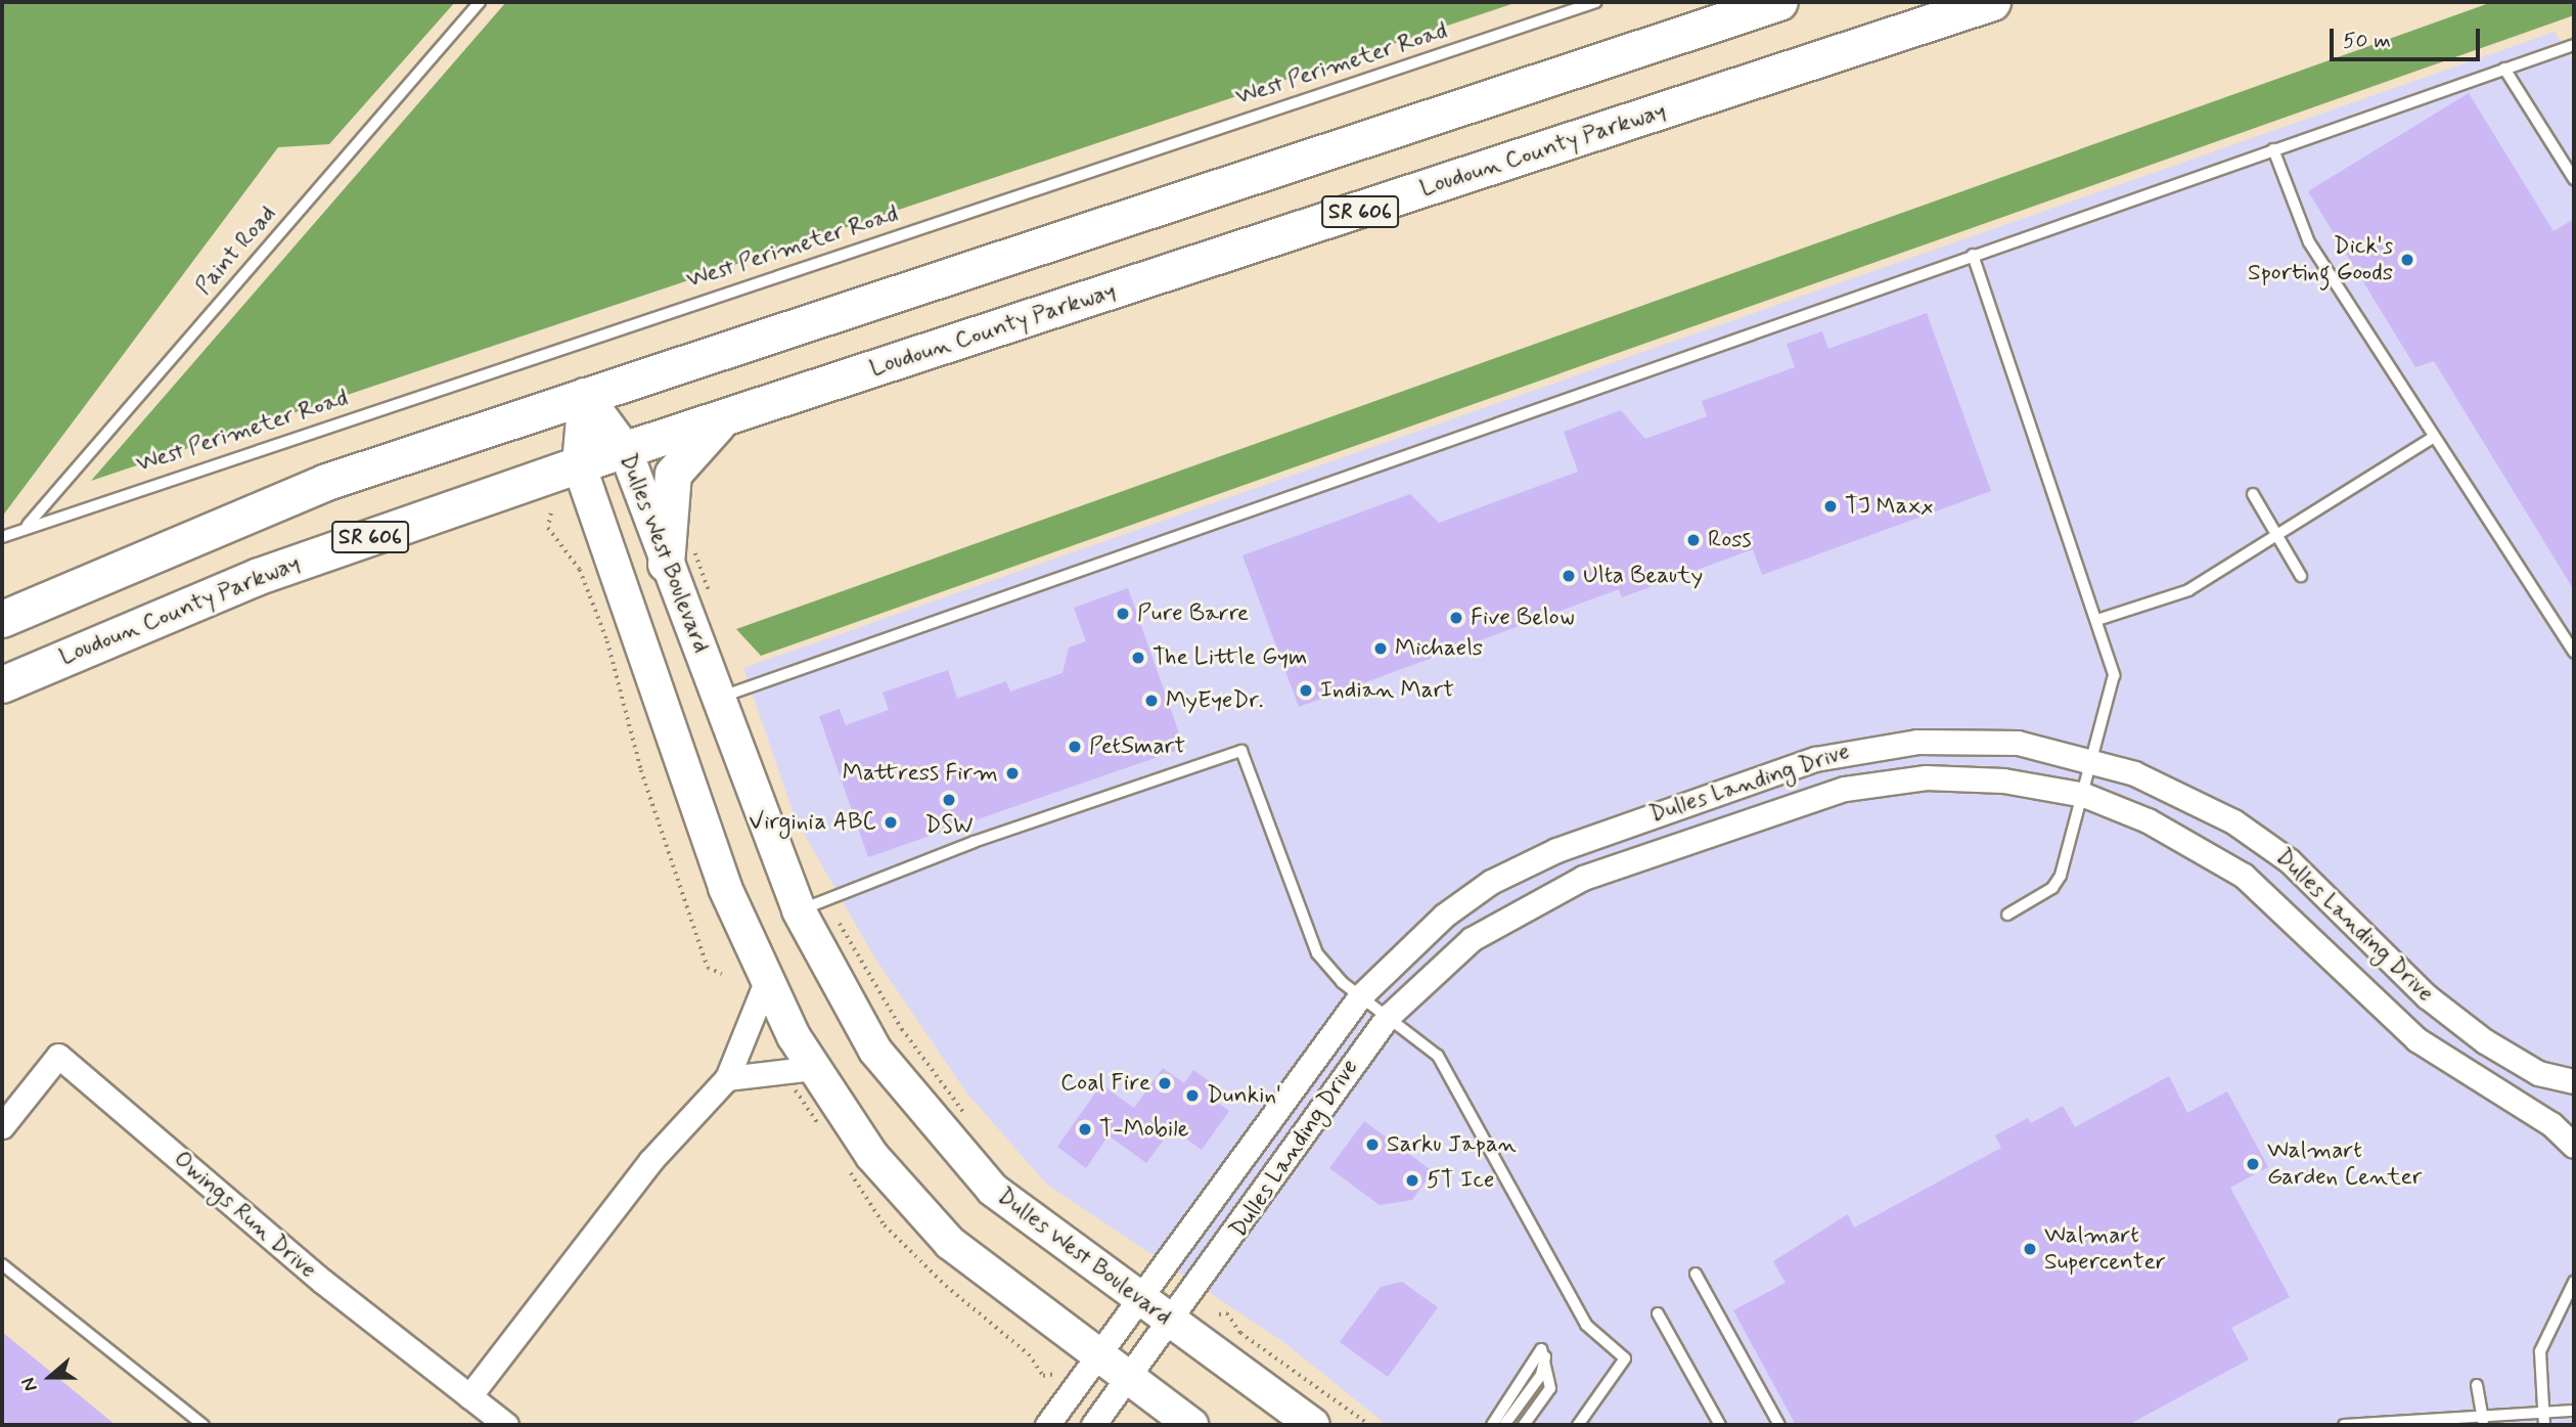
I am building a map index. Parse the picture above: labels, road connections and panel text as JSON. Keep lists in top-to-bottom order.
{
  "streets": {
    "main road": ["Loudoun County Parkway", "SR 606"],
    "street": ["Dulles West Boulevard", "Dulles Landing Drive", "Owings Run Drive"],
    "lane": ["West Perimeter Road", "Paint Road"]
  },
  "crossings": [
    ["West Perimeter Road", "Paint Road"],
    ["Loudoun County Parkway", "Dulles West Boulevard"],
    ["Dulles West Boulevard", "Dulles Landing Drive"]
  ],
  "places": [
    "Dick's Sporting Goods",
    "TJ Maxx",
    "Ross",
    "Ulta Beauty",
    "Pure Barre",
    "Five Below",
    "Michaels",
    "The Little Gym",
    "Indian Mart",
    "MyEyeDr.",
    "PetSmart",
    "Mattress Firm",
    "DSW",
    "Virginia ABC",
    "Coal Fire",
    "Dunkin'",
    "T-Mobile",
    "Sarku Japan",
    "Walmart Garden Center",
    "5T Ice",
    "Walmart Supercenter"
  ],
  "scale_bar": "50 m",
  "north": "left"
}
